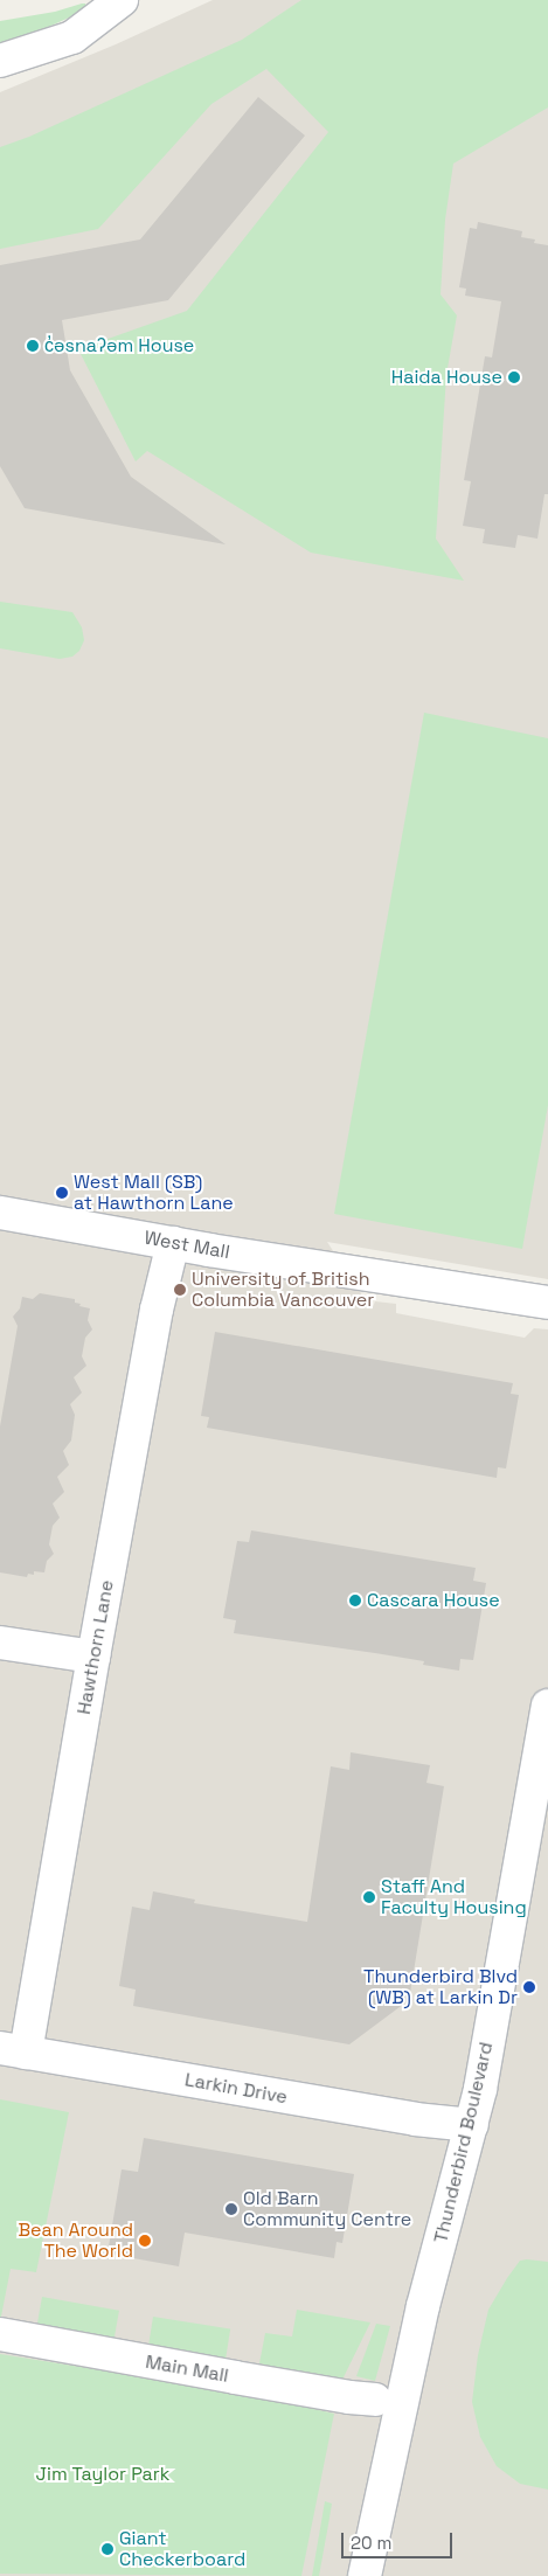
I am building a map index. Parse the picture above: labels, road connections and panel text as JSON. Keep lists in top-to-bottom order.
{
  "streets": {
    "street": [
      "West Mall",
      "Hawthorn Lane",
      "Larkin Drive",
      "Thunderbird Boulevard",
      "Main Mall"
    ]
  },
  "crossings": [
    ["West Mall", "Hawthorn Lane"],
    ["Hawthorn Lane", "Larkin Drive"],
    ["Larkin Drive", "Thunderbird Boulevard"]
  ],
  "parks": ["Jim Taylor Park"],
  "places": [
    "c̓əsnaʔəm House",
    "Haida House",
    "West Mall (SB) at Hawthorn Lane",
    "University of British Columbia Vancouver",
    "Cascara House",
    "Staff And Faculty Housing",
    "Thunderbird Blvd (WB) at Larkin Dr",
    "Old Barn Community Centre",
    "Bean Around The World",
    "Giant Checkerboard"
  ],
  "scale_bar": "20 m"
}
